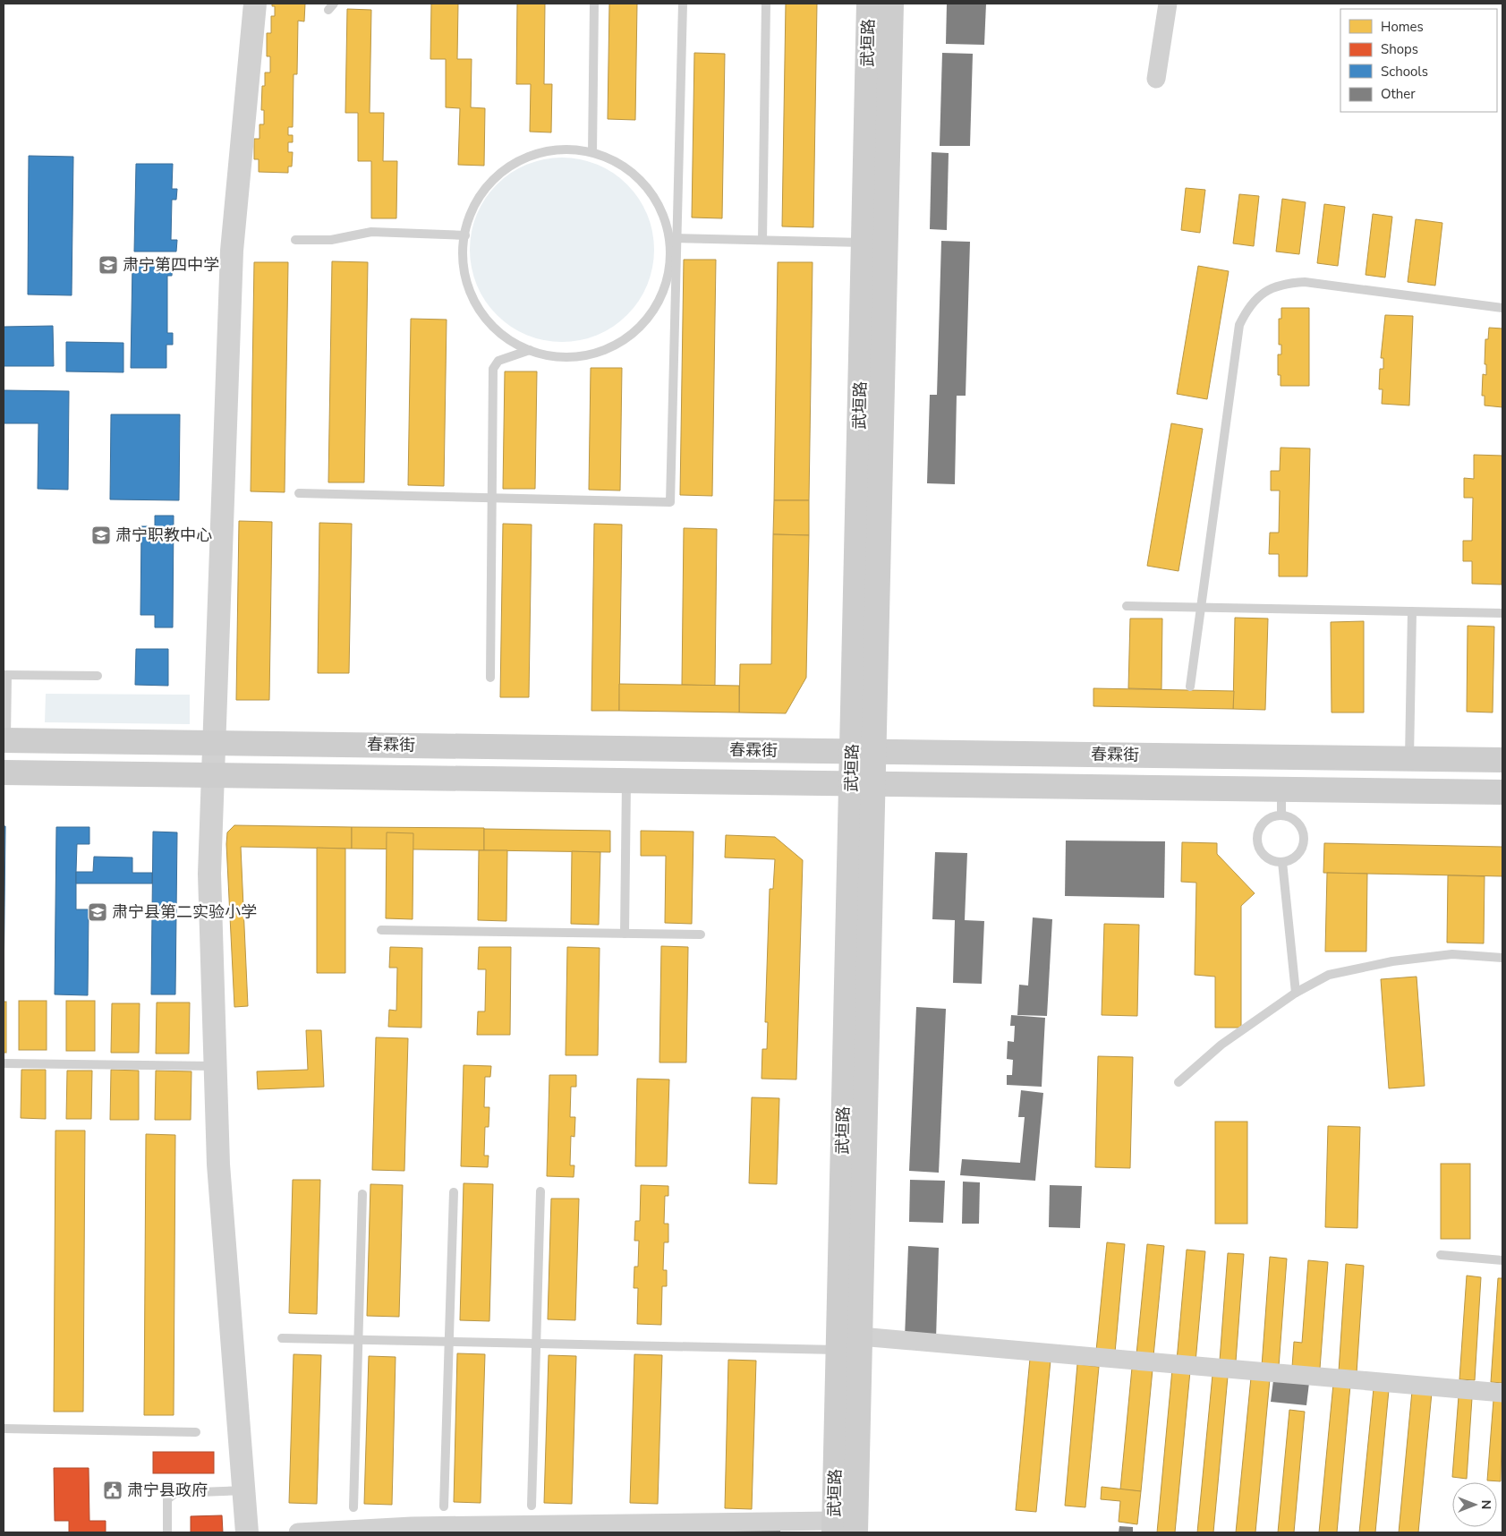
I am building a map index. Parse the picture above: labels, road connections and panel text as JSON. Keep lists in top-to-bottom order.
{
  "streets": {
    "main road": ["武垣路", "春霖街"]
  },
  "crossings": [
    ["武垣路", "春霖街"]
  ],
  "places": {
    "school or university": ["肃宁第四中学", "肃宁职教中心", "肃宁县第二实验小学"],
    "public building": ["肃宁县政府"]
  },
  "legend": [
    "Homes",
    "Shops",
    "Schools",
    "Other"
  ],
  "north": "right"
}
